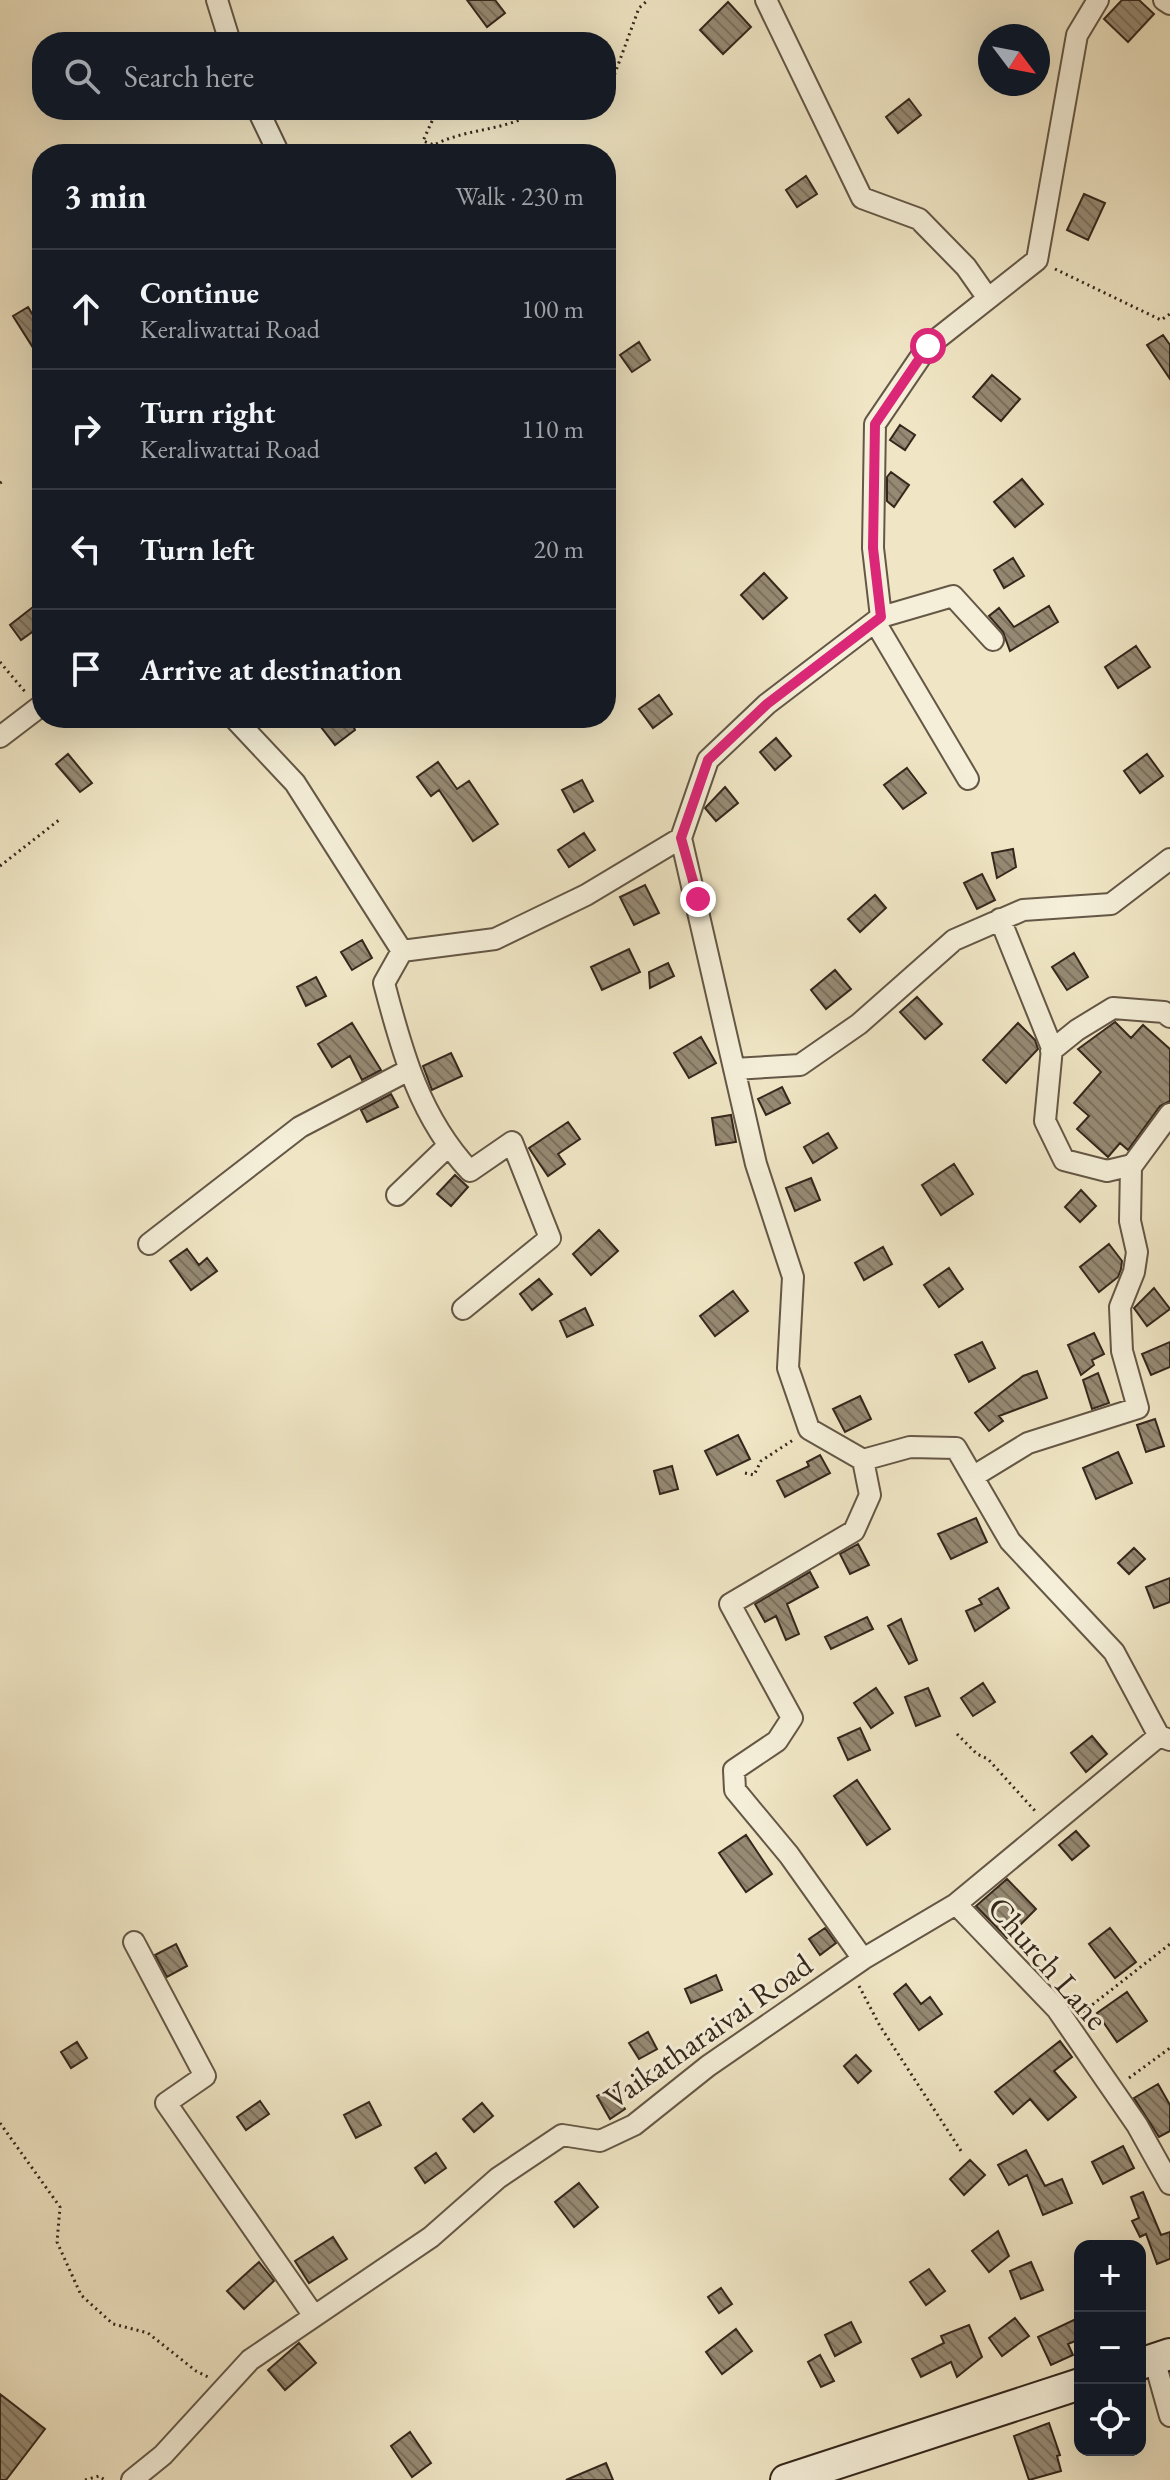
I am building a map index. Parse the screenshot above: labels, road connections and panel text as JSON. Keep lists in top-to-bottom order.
{
  "streets": {
    "street": ["Church Lane", "Vaikatharaivai Road"]
  },
  "crossings": [
    ["Church Lane", "Vaikatharaivai Road"]
  ],
  "north": "bottom right",
  "page": {
    "search": "Search here",
    "heading": ["3 min", "Walk · 230 m"],
    "list": [
      ["Continue", "Keraliwattai Road", "100 m"],
      ["Turn right", "Keraliwattai Road", "110 m"],
      ["Turn left", "20 m"],
      "Arrive at destination"
    ],
    "map_buttons": ["+", "−"]
  }
}
